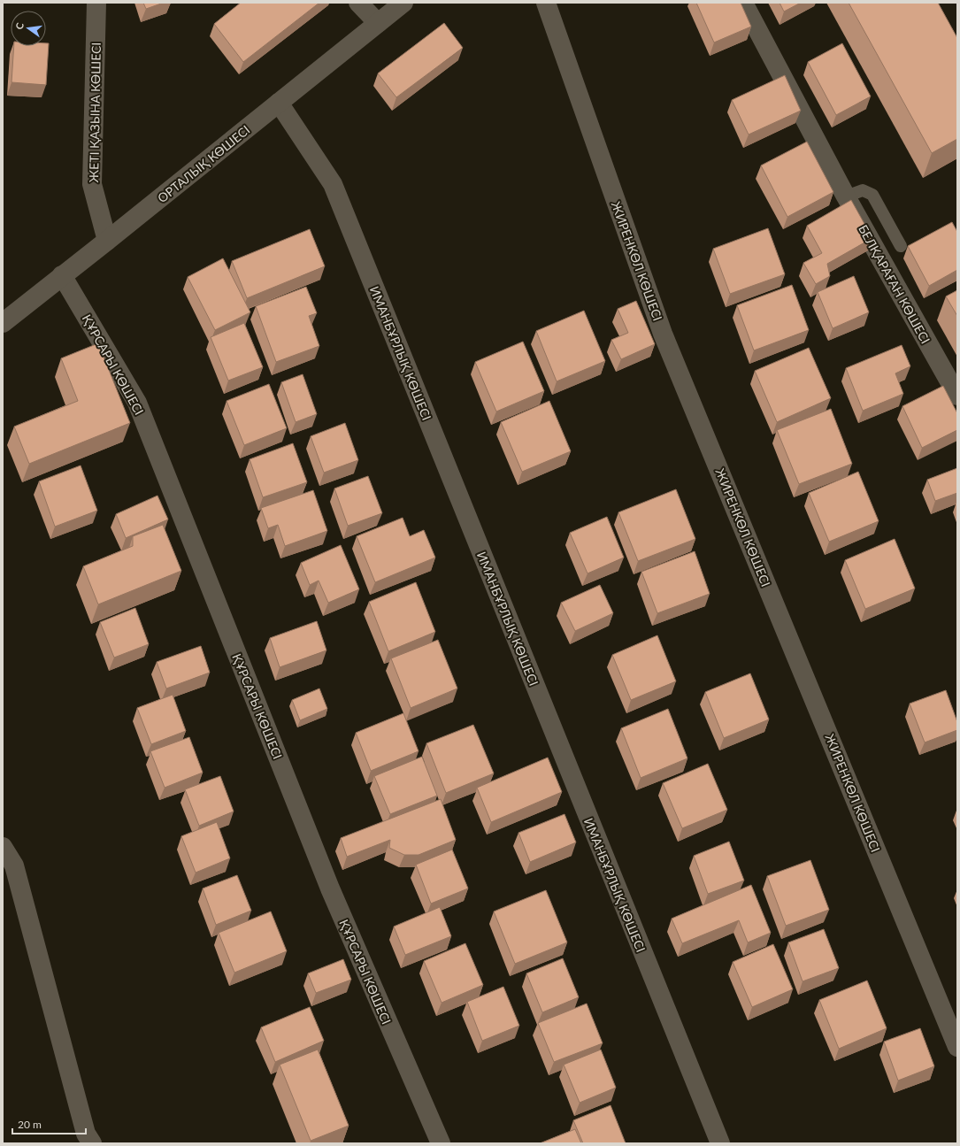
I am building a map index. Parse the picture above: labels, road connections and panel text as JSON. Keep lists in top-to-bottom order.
{
  "streets": {
    "street": [
      "ЖЕТІ ҚАЗЫНА КӨШЕСІ",
      "ОРТАЛЫҚ КӨШЕСІ",
      "ЖИРЕНКӨЛ КӨШЕСІ",
      "БЕЛҚАРАҒАН КӨШЕСІ",
      "ИМАНБҰРЛЫҚ КӨШЕСІ",
      "ҚҰРСАРЫ КӨШЕСІ"
    ]
  },
  "crossings": [
    ["ЖЕТІ ҚАЗЫНА КӨШЕСІ", "ОРТАЛЫҚ КӨШЕСІ"],
    ["ОРТАЛЫҚ КӨШЕСІ", "ИМАНБҰРЛЫҚ КӨШЕСІ"],
    ["ОРТАЛЫҚ КӨШЕСІ", "ҚҰРСАРЫ КӨШЕСІ"]
  ],
  "scale_bar": "20 m",
  "north": "left"
}
